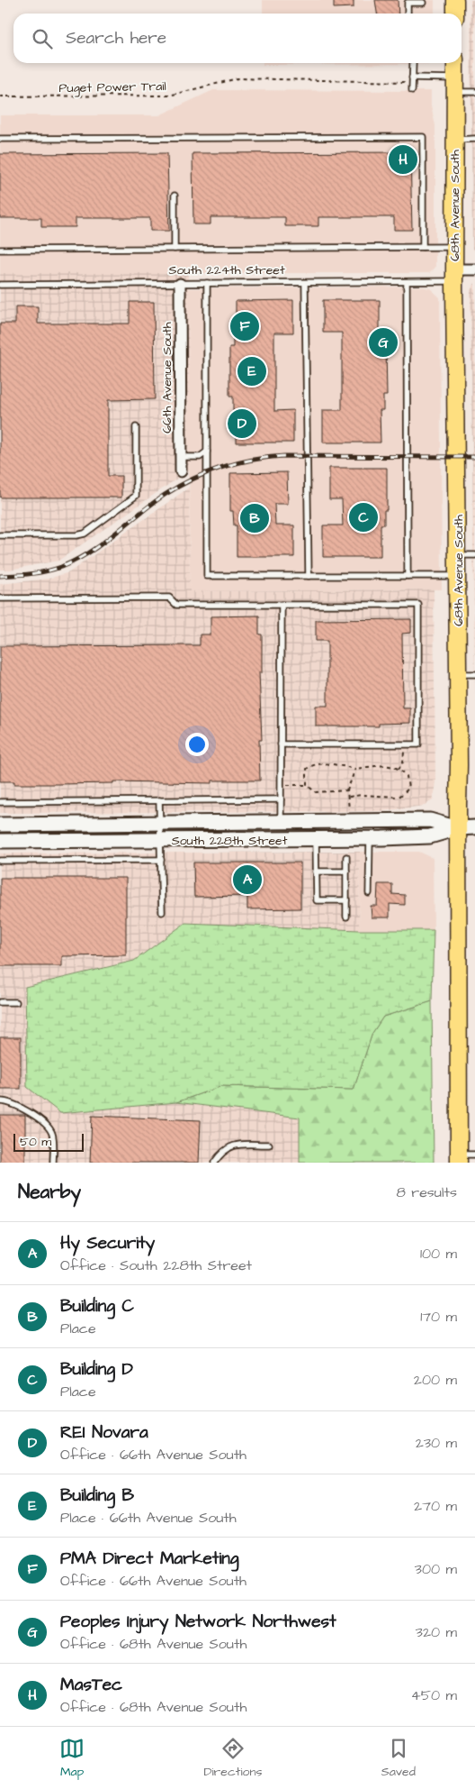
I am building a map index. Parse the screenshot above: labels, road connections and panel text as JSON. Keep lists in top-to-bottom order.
{
  "streets": {
    "main road": ["68th Avenue South", "South 228th Street"],
    "street": ["South 224th Street", "66th Avenue South"],
    "path": ["Puget Power Trail"]
  },
  "crossings": [
    ["68th Avenue South", "South 224th Street"],
    ["68th Avenue South", "South 228th Street"],
    ["South 224th Street", "66th Avenue South"]
  ],
  "scale_bar": "50 m",
  "page": {
    "search": "Search here",
    "pins": [
      "H",
      "F",
      "G",
      "E",
      "D",
      "C",
      "B",
      "A"
    ],
    "scale": "50 m",
    "heading": ["Nearby", "8 results"],
    "list": [
      {
        "mark": "A",
        "name": "Hy Security",
        "note": "Office · South 228th Street",
        "value": "100 m"
      },
      {
        "mark": "B",
        "name": "Building C",
        "note": "Place",
        "value": "170 m"
      },
      {
        "mark": "C",
        "name": "Building D",
        "note": "Place",
        "value": "200 m"
      },
      {
        "mark": "D",
        "name": "REI Novara",
        "note": "Office · 66th Avenue South",
        "value": "230 m"
      },
      {
        "mark": "E",
        "name": "Building B",
        "note": "Place · 66th Avenue South",
        "value": "270 m"
      },
      {
        "mark": "F",
        "name": "PMA Direct Marketing",
        "note": "Office · 66th Avenue South",
        "value": "300 m"
      },
      {
        "mark": "G",
        "name": "Peoples Injury Network Northwest",
        "note": "Office · 68th Avenue South",
        "value": "320 m"
      },
      {
        "mark": "H",
        "name": "MasTec",
        "note": "Office · 68th Avenue South",
        "value": "450 m"
      }
    ],
    "nav": ["Map", "Directions", "Saved"]
  }
}
